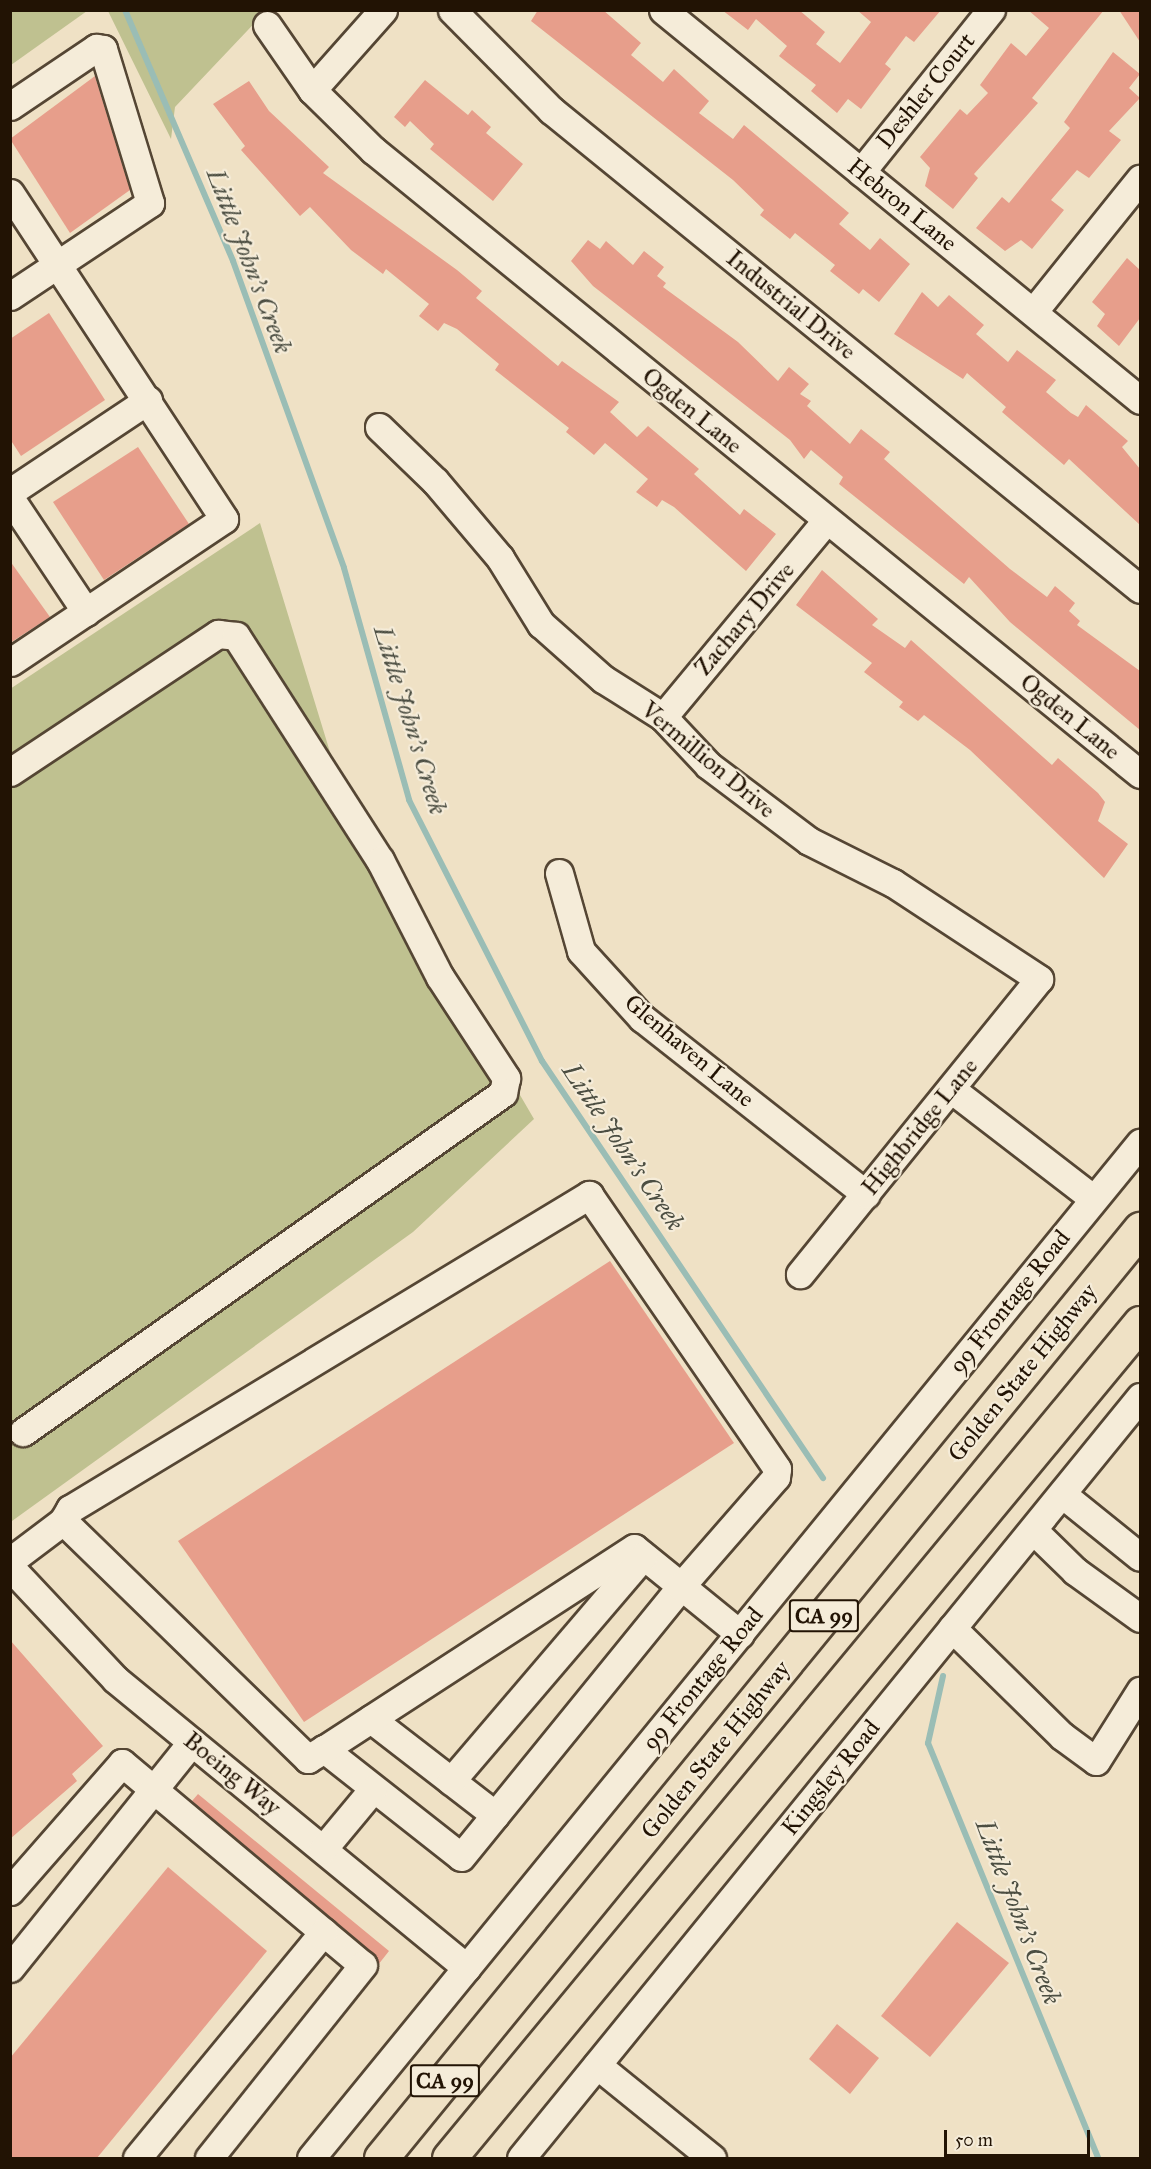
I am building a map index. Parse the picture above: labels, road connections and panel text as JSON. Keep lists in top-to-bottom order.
{
  "streets": {
    "highway": ["Golden State Highway", "CA 99"],
    "street": [
      "Deshler Court",
      "Hebron Lane",
      "Industrial Drive",
      "Ogden Lane",
      "Zachary Drive",
      "Vermillion Drive",
      "Glenhaven Lane",
      "Highbridge Lane",
      "99 Frontage Road",
      "Boeing Way",
      "Kingsley Road"
    ]
  },
  "crossings": [
    ["Deshler Court", "Hebron Lane"],
    ["Ogden Lane", "Zachary Drive"],
    ["Zachary Drive", "Vermillion Drive"],
    ["Vermillion Drive", "Highbridge Lane"],
    ["Glenhaven Lane", "Highbridge Lane"],
    ["99 Frontage Road", "Boeing Way"]
  ],
  "water": ["Little John's Creek"],
  "scale_bar": "50 m"
}
